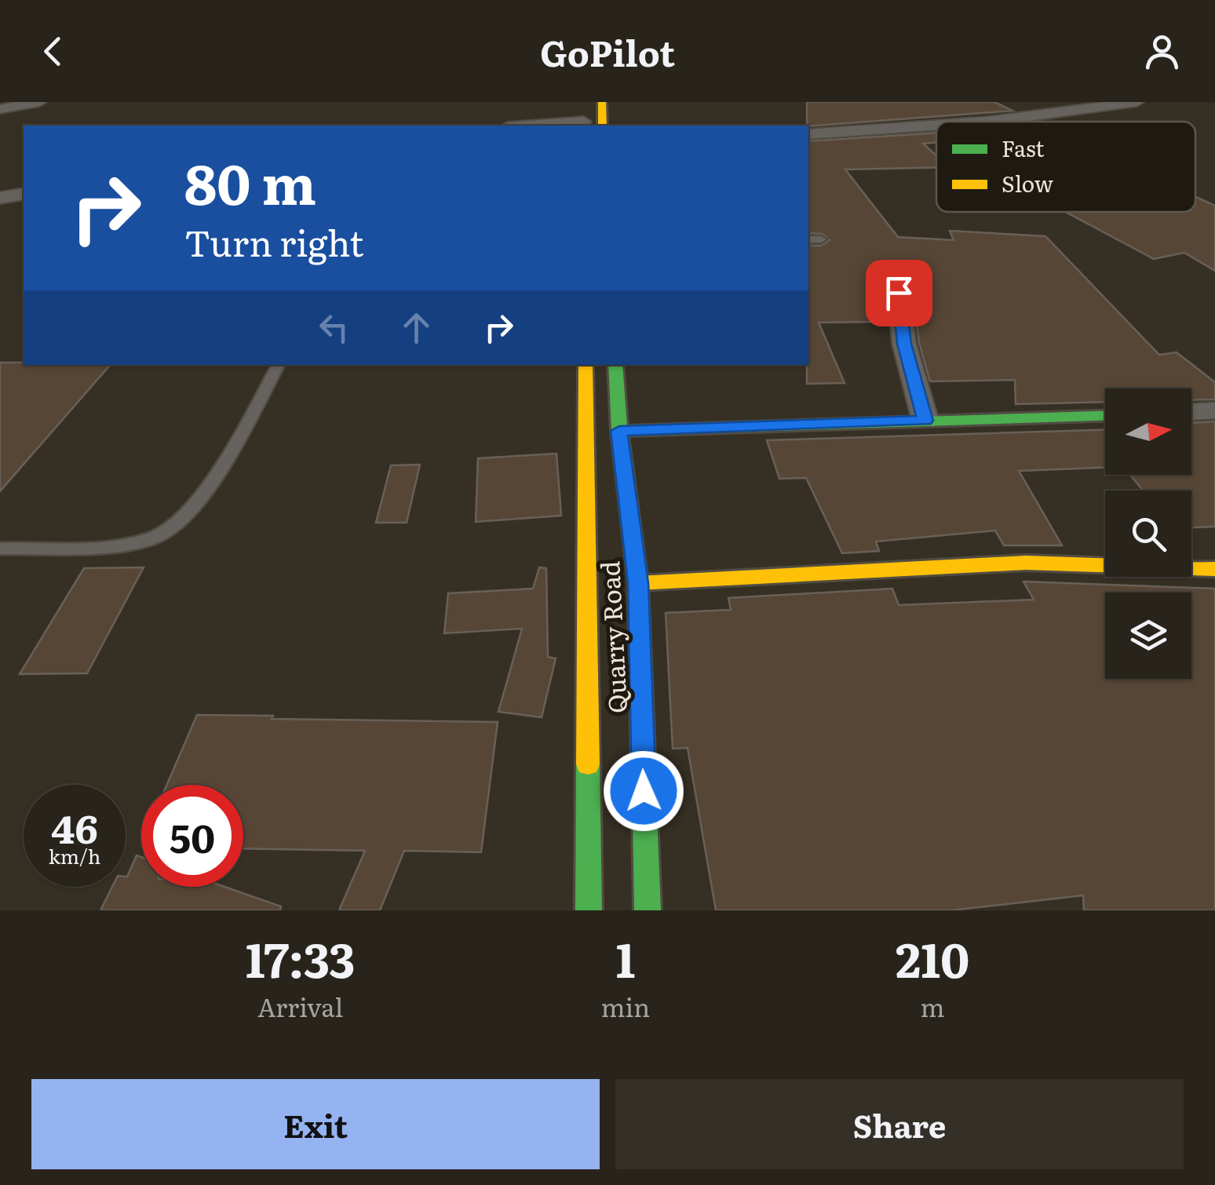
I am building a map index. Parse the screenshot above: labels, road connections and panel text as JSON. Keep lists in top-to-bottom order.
{
  "streets": {
    "main road": ["Quarry Road"]
  },
  "legend": ["Fast", "Slow"],
  "north": "right",
  "page": {
    "header": "GoPilot",
    "turn": ["80 m", "Turn right"],
    "speed": "46 km/h",
    "limit": "50",
    "eta": [
      "17:33",
      "Arrival",
      "1",
      "min",
      "210",
      "m"
    ],
    "buttons": ["Exit", "Share"]
  }
}
